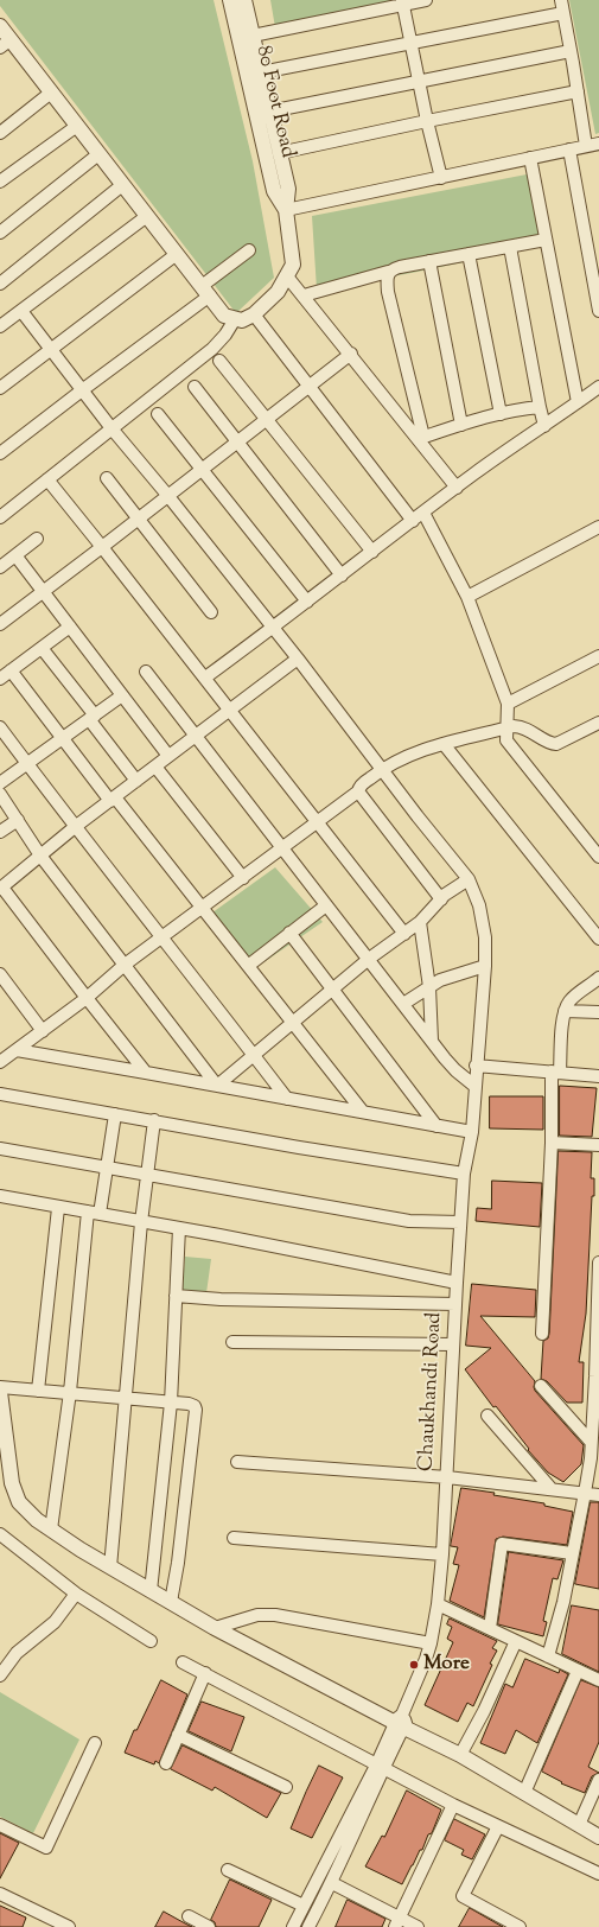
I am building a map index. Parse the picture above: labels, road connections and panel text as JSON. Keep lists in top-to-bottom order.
{
  "streets": {
    "street": ["80 Foot Road", "Chaukhandi Road"]
  },
  "places": ["More"]
}
